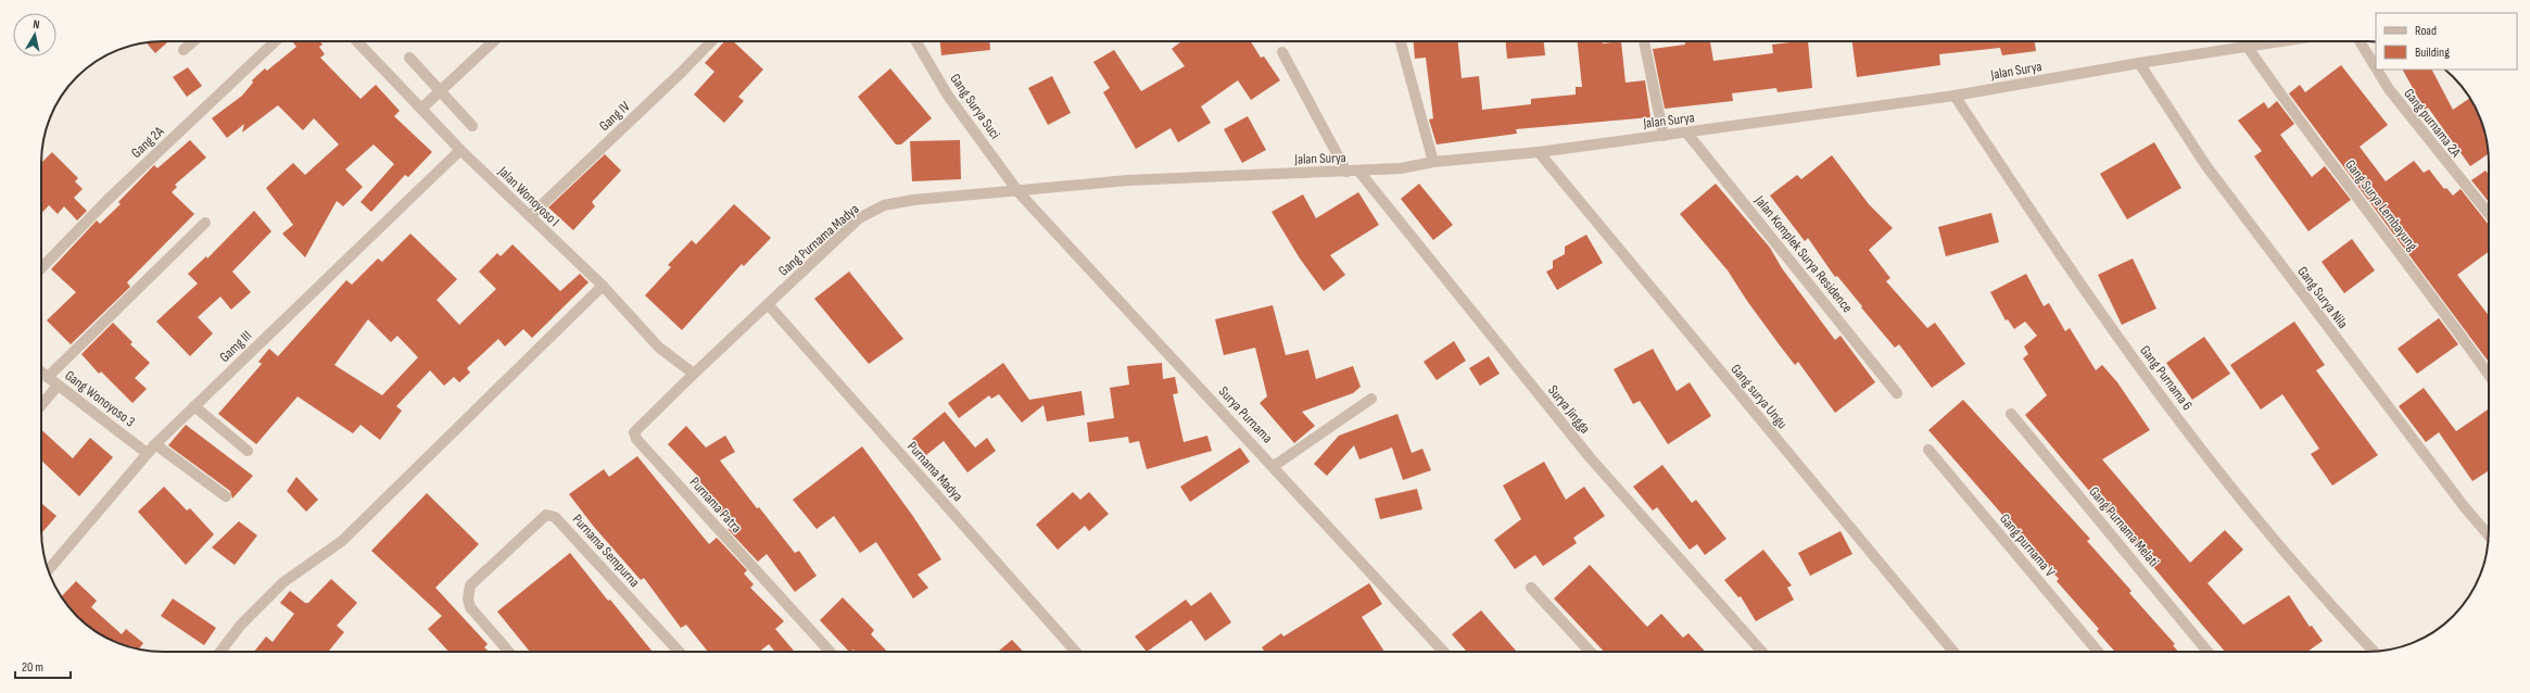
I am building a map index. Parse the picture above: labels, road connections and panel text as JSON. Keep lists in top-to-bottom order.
{
  "streets": {
    "street": [
      "Jalan Surya",
      "Gang Surya Suci",
      "Gang IV",
      "Gang purnama 2A",
      "Gang 2A",
      "Jalan Wonoyoso I",
      "Gang Surya Lembayung",
      "Gang Purnama Madya",
      "Jalan Komplek Surya Residence",
      "Gang Surya Nila",
      "Gamg III",
      "Gang Purnama 6",
      "Gang surya Ungu",
      "Gang Wonoyoso 3",
      "Surya Jingga",
      "Surya Purnama",
      "Purnama Madya",
      "Purnama Patra",
      "Gang Purnama Melati",
      "Gang purnama V",
      "Purnama Sempurna"
    ]
  },
  "crossings": [
    ["Jalan Surya", "Gang Surya Suci"],
    ["Jalan Surya", "Gang Surya Lembayung"],
    ["Jalan Surya", "Gang Purnama Madya"],
    ["Jalan Surya", "Jalan Komplek Surya Residence"],
    ["Jalan Surya", "Gang Surya Nila"],
    ["Jalan Surya", "Gang Purnama 6"],
    ["Jalan Surya", "Gang surya Ungu"],
    ["Jalan Surya", "Surya Jingga"],
    ["Jalan Surya", "Surya Purnama"],
    ["Gang Surya Suci", "Gang Purnama Madya"],
    ["Gang Surya Suci", "Surya Purnama"],
    ["Gang IV", "Jalan Wonoyoso I"],
    ["Jalan Wonoyoso I", "Gang Purnama Madya"],
    ["Jalan Wonoyoso I", "Gamg III"],
    ["Jalan Wonoyoso I", "Purnama Patra"],
    ["Gang Purnama Madya", "Surya Purnama"],
    ["Gang Purnama Madya", "Purnama Madya"],
    ["Gang Purnama Madya", "Purnama Patra"],
    ["Gamg III", "Gang Wonoyoso 3"]
  ],
  "legend": ["Road", "Building"],
  "scale_bar": "20 m",
  "north": "top"
}
